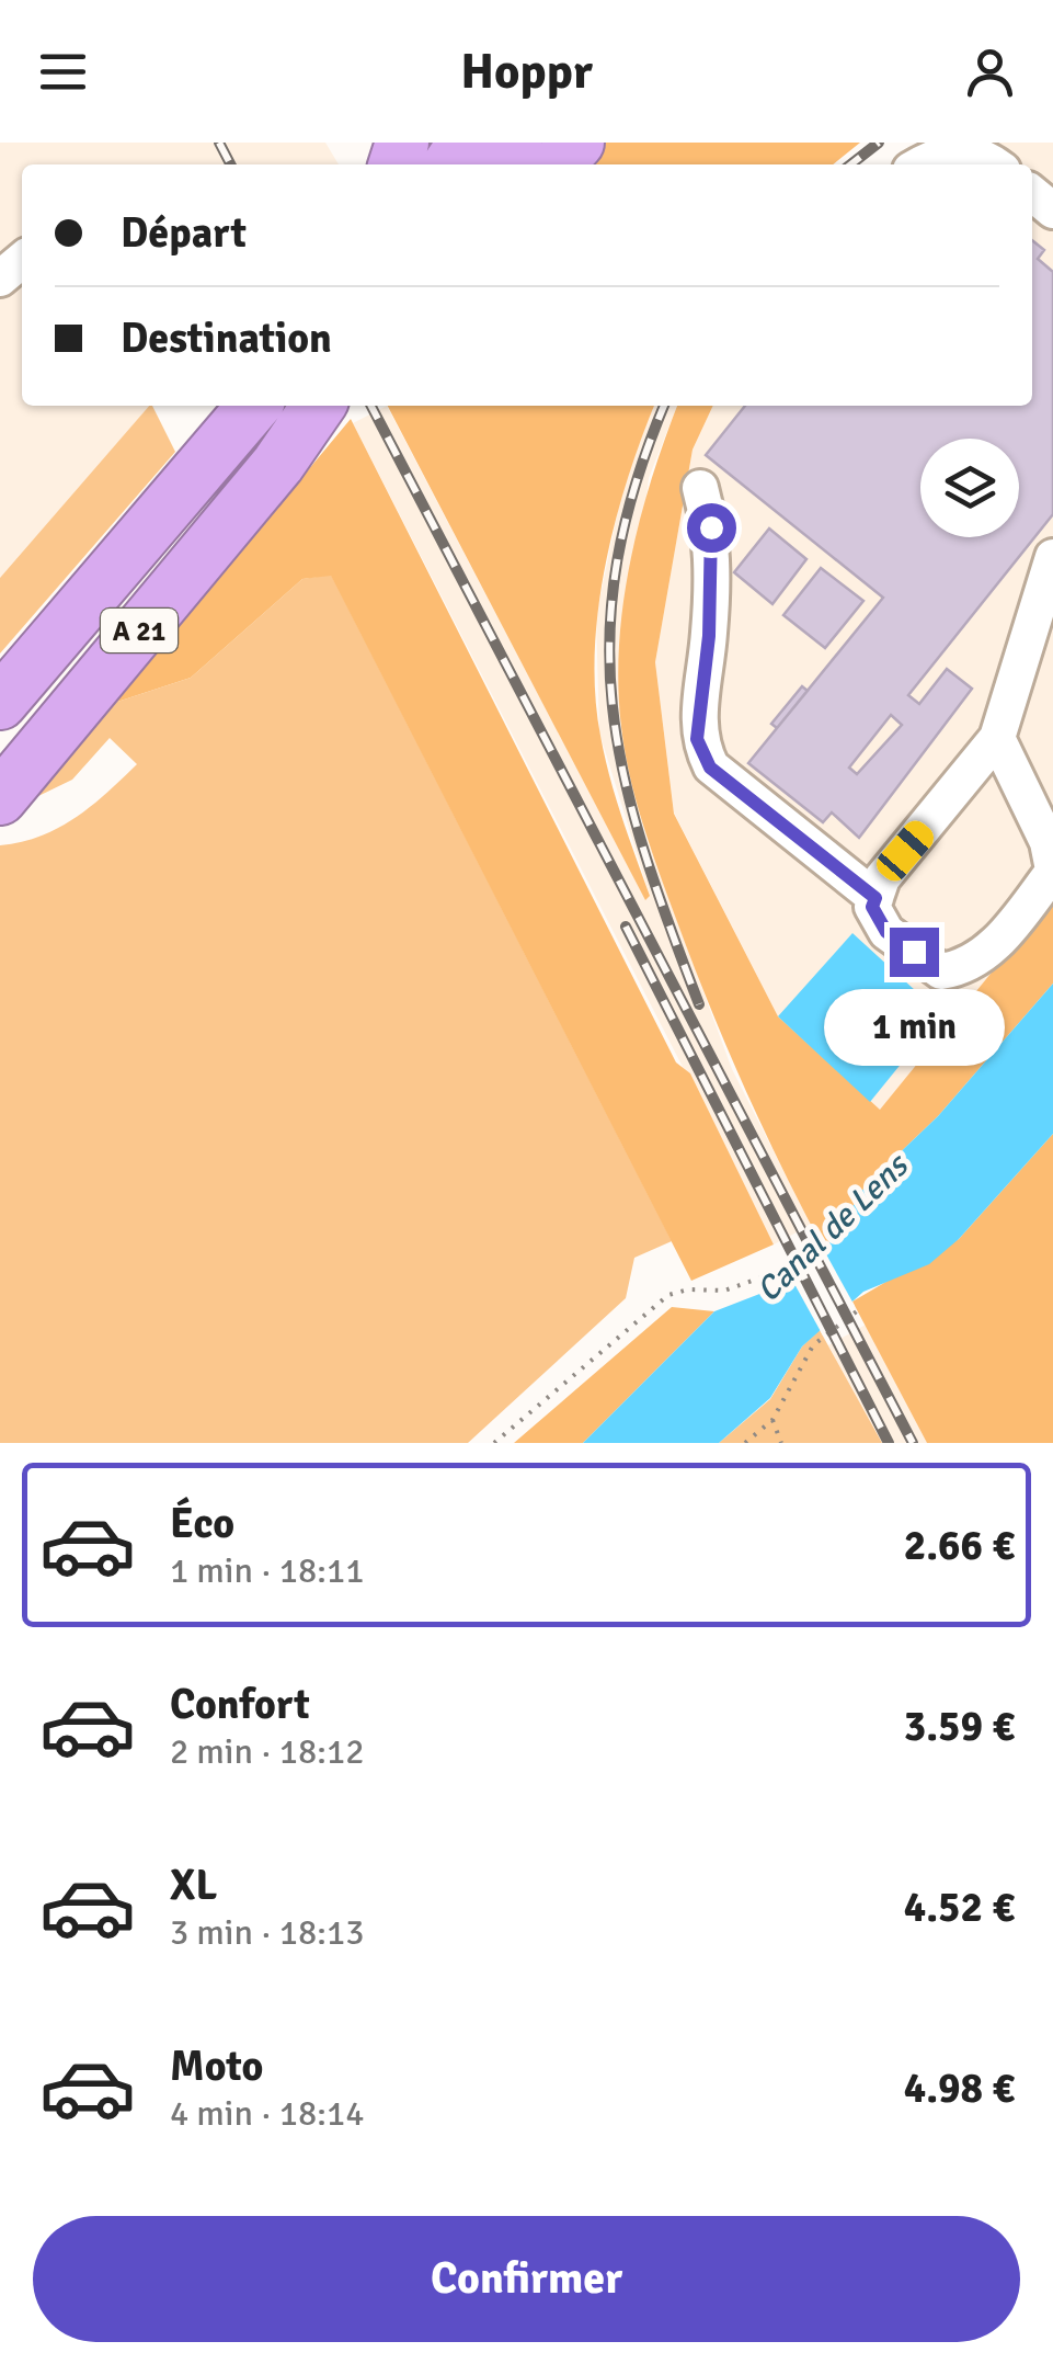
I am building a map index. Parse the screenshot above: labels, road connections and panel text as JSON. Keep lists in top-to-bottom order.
{
  "streets": {
    "highway": ["A 21"]
  },
  "water": ["Canal de Lens"],
  "page": {
    "header": "Hoppr",
    "banner": ["Départ", "Destination"],
    "bubble": "1 min",
    "list": [
      {
        "name": "Éco",
        "note": "1 min · 18:11",
        "value": "2.66 €"
      },
      {
        "name": "Confort",
        "note": "2 min · 18:12",
        "value": "3.59 €"
      },
      {
        "name": "XL",
        "note": "3 min · 18:13",
        "value": "4.52 €"
      },
      {
        "name": "Moto",
        "note": "4 min · 18:14",
        "value": "4.98 €"
      }
    ],
    "buttons": "Confirmer"
  }
}
